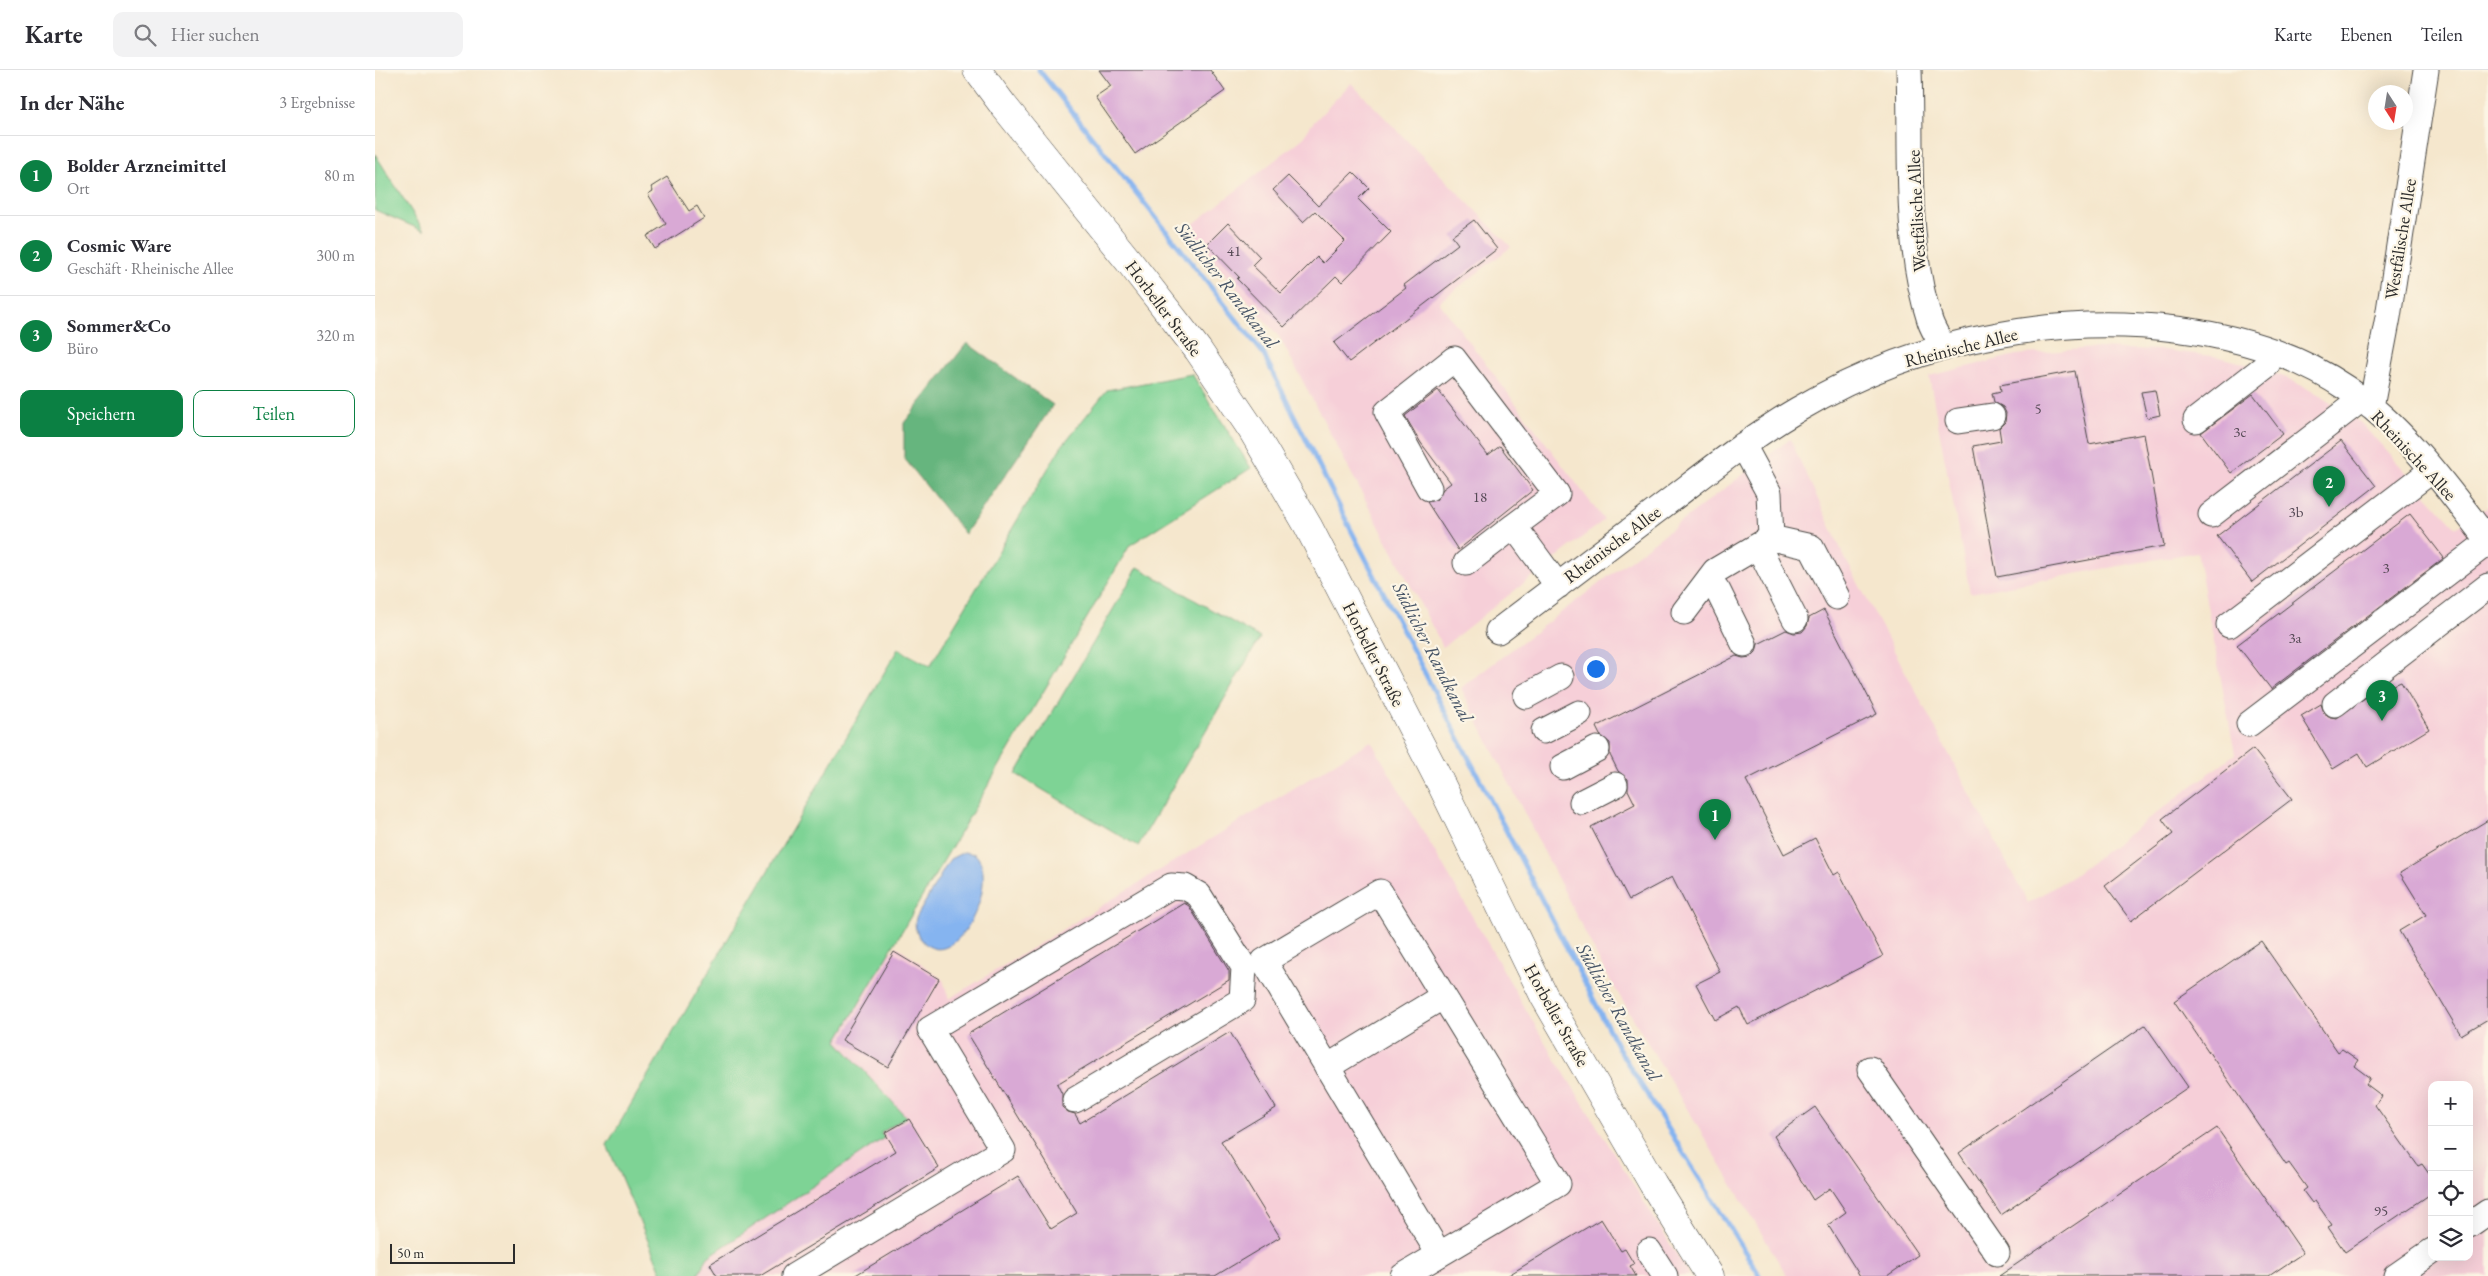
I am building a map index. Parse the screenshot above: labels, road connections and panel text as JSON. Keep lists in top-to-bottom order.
{
  "streets": {
    "main road": ["Horbeller Straße"],
    "street": ["Westfälische Allee", "Rheinische Allee"]
  },
  "crossings": [
    ["Westfälische Allee", "Rheinische Allee"]
  ],
  "water": ["Südlicher Randkanal"],
  "house_numbers": [
    "41",
    "5",
    "3c",
    "18",
    "3b",
    "3",
    "3a",
    "95"
  ],
  "scale_bar": "50 m",
  "north": "bottom",
  "page": {
    "header": "Karte",
    "search": "Hier suchen",
    "nav": ["Karte", "Ebenen", "Teilen"],
    "heading": ["In der Nähe", "3 Ergebnisse"],
    "list": [
      {
        "mark": "1",
        "name": "Bolder Arzneimittel",
        "note": "Ort",
        "value": "80 m"
      },
      {
        "mark": "2",
        "name": "Cosmic Ware",
        "note": "Geschäft · Rheinische Allee",
        "value": "300 m"
      },
      {
        "mark": "3",
        "name": "Sommer&Co",
        "note": "Büro",
        "value": "320 m"
      }
    ],
    "buttons": ["Speichern", "Teilen"],
    "pins": ["2", "3", "1"],
    "map_buttons": ["+", "−"],
    "scale": "50 m"
  }
}
